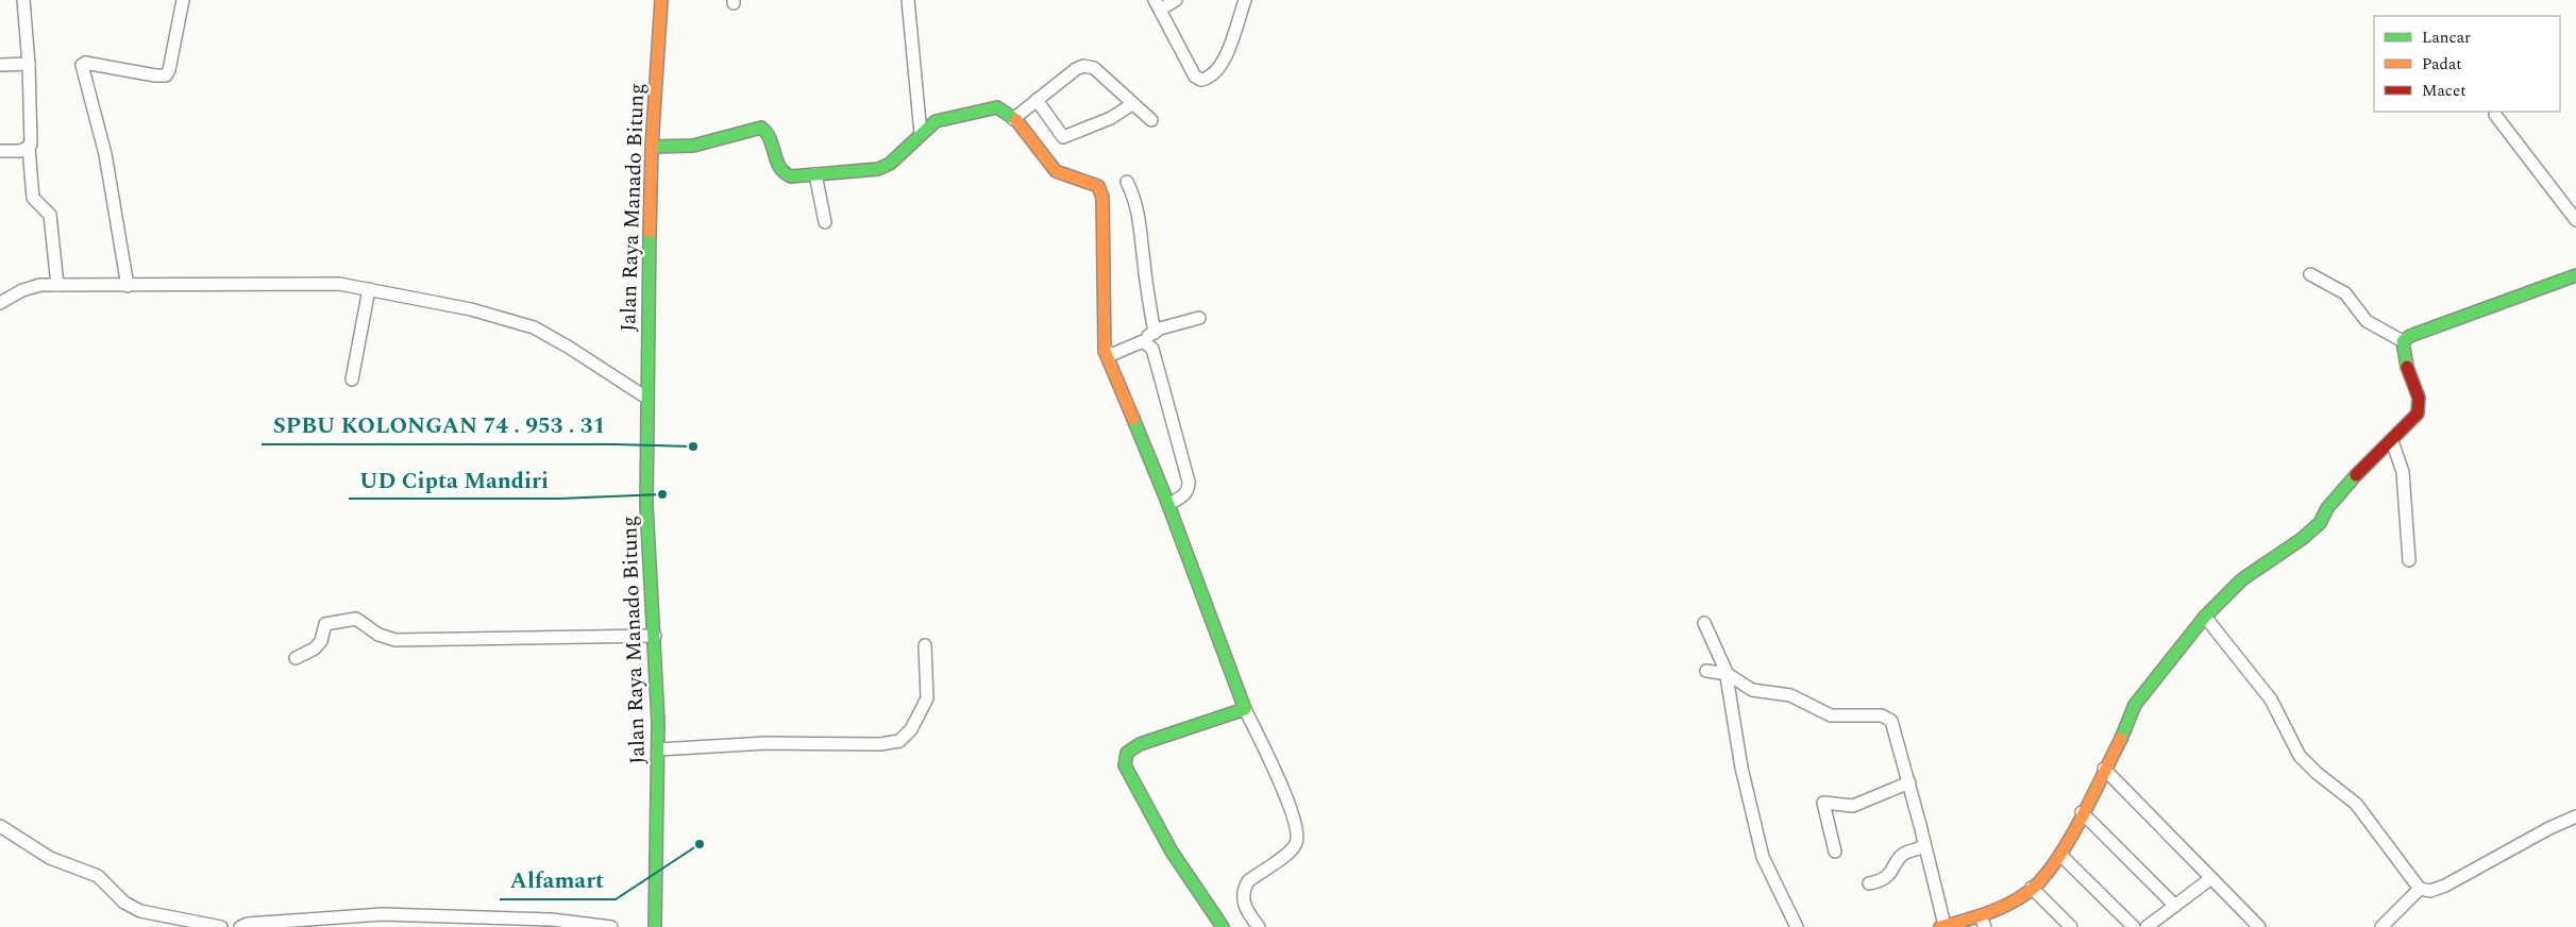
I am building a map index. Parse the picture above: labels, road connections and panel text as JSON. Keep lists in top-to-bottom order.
{
  "streets": {
    "main road": ["Jalan Raya Manado Bitung"]
  },
  "places": ["SPBU KOLONGAN 74 . 953 . 31", "UD Cipta Mandiri", "Alfamart"],
  "legend": ["Lancar", "Padat", "Macet"]
}
